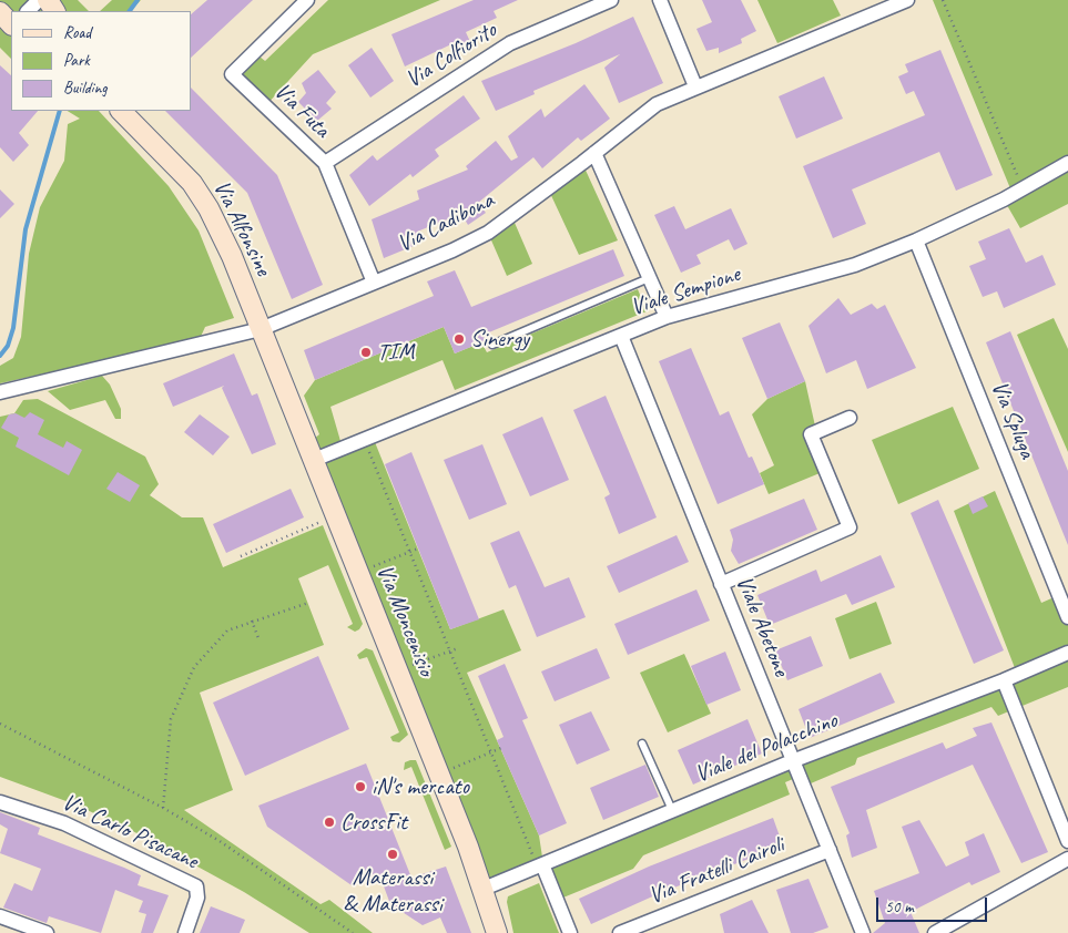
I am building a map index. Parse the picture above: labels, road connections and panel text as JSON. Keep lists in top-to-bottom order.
{
  "streets": {
    "main road": ["Via Alfonsine", "Via Moncenisio"],
    "street": [
      "Via Colfiorito",
      "Via Futa",
      "Via Cadibona",
      "Viale Sempione",
      "Via Spluga",
      "Viale Abetone",
      "Viale del Polacchino",
      "Via Carlo Pisacane",
      "Via Fratelli Cairoli"
    ]
  },
  "crossings": [
    ["Via Colfiorito", "Via Futa"],
    ["Via Futa", "Via Cadibona"],
    ["Via Cadibona", "Via Alfonsine"],
    ["Via Cadibona", "Via Moncenisio"],
    ["Via Alfonsine", "Via Moncenisio"],
    ["Viale Sempione", "Via Spluga"],
    ["Viale Sempione", "Via Moncenisio"],
    ["Viale Sempione", "Viale Abetone"],
    ["Via Moncenisio", "Viale del Polacchino"],
    ["Viale Abetone", "Viale del Polacchino"],
    ["Viale Abetone", "Via Fratelli Cairoli"]
  ],
  "places": [
    "Sinergy",
    "TIM",
    "iN's mercato",
    "CrossFit",
    "Materassi & Materassi"
  ],
  "legend": ["Road", "Park", "Building"],
  "scale_bar": "50 m"
}
